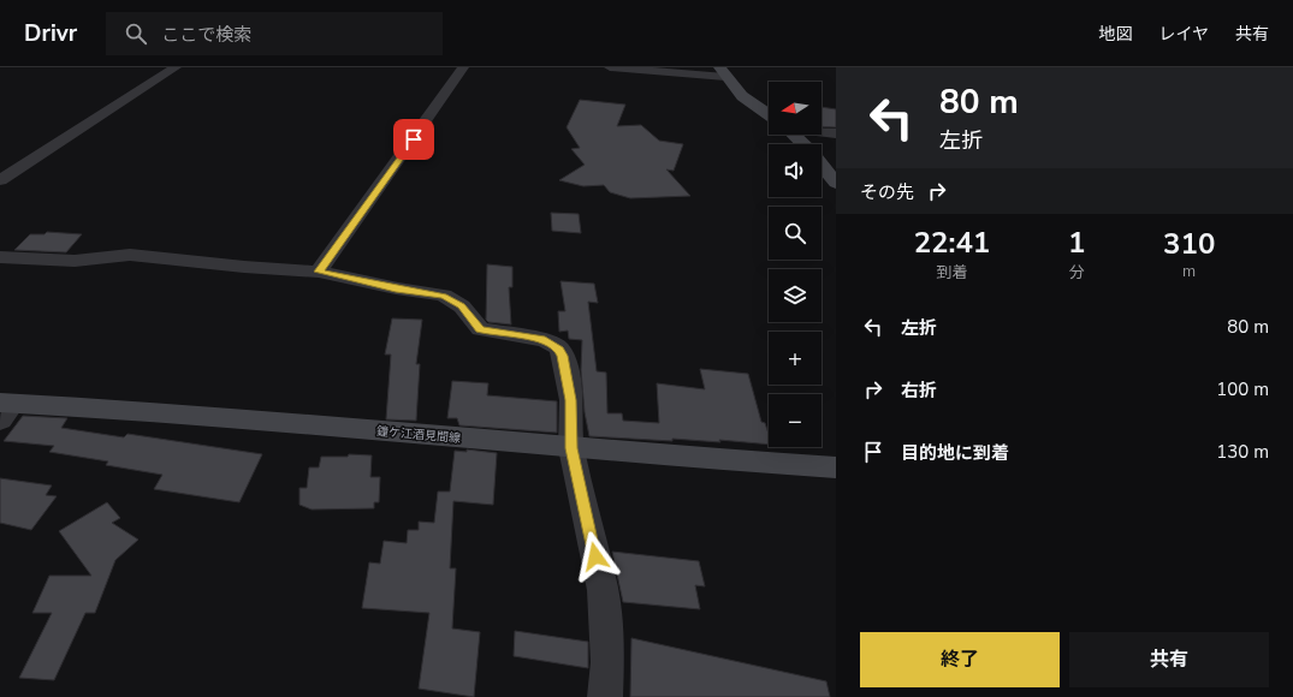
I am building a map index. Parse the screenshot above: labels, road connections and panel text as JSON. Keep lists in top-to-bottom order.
{
  "streets": {
    "main road": ["鐘ケ江酒見間線"]
  },
  "north": "left",
  "page": {
    "header": "Drivr",
    "search": "ここで検索",
    "nav": ["地図", "レイヤ", "共有"],
    "turn": ["80 m", "左折"],
    "map_buttons": ["+", "−"],
    "then": "その先",
    "eta": [
      "22:41",
      "到着",
      "1",
      "分",
      "310",
      "m"
    ],
    "list": [
      {
        "name": "左折",
        "value": "80 m"
      },
      {
        "name": "右折",
        "value": "100 m"
      },
      {
        "name": "目的地に到着",
        "value": "130 m"
      }
    ],
    "buttons": ["終了", "共有"]
  }
}
